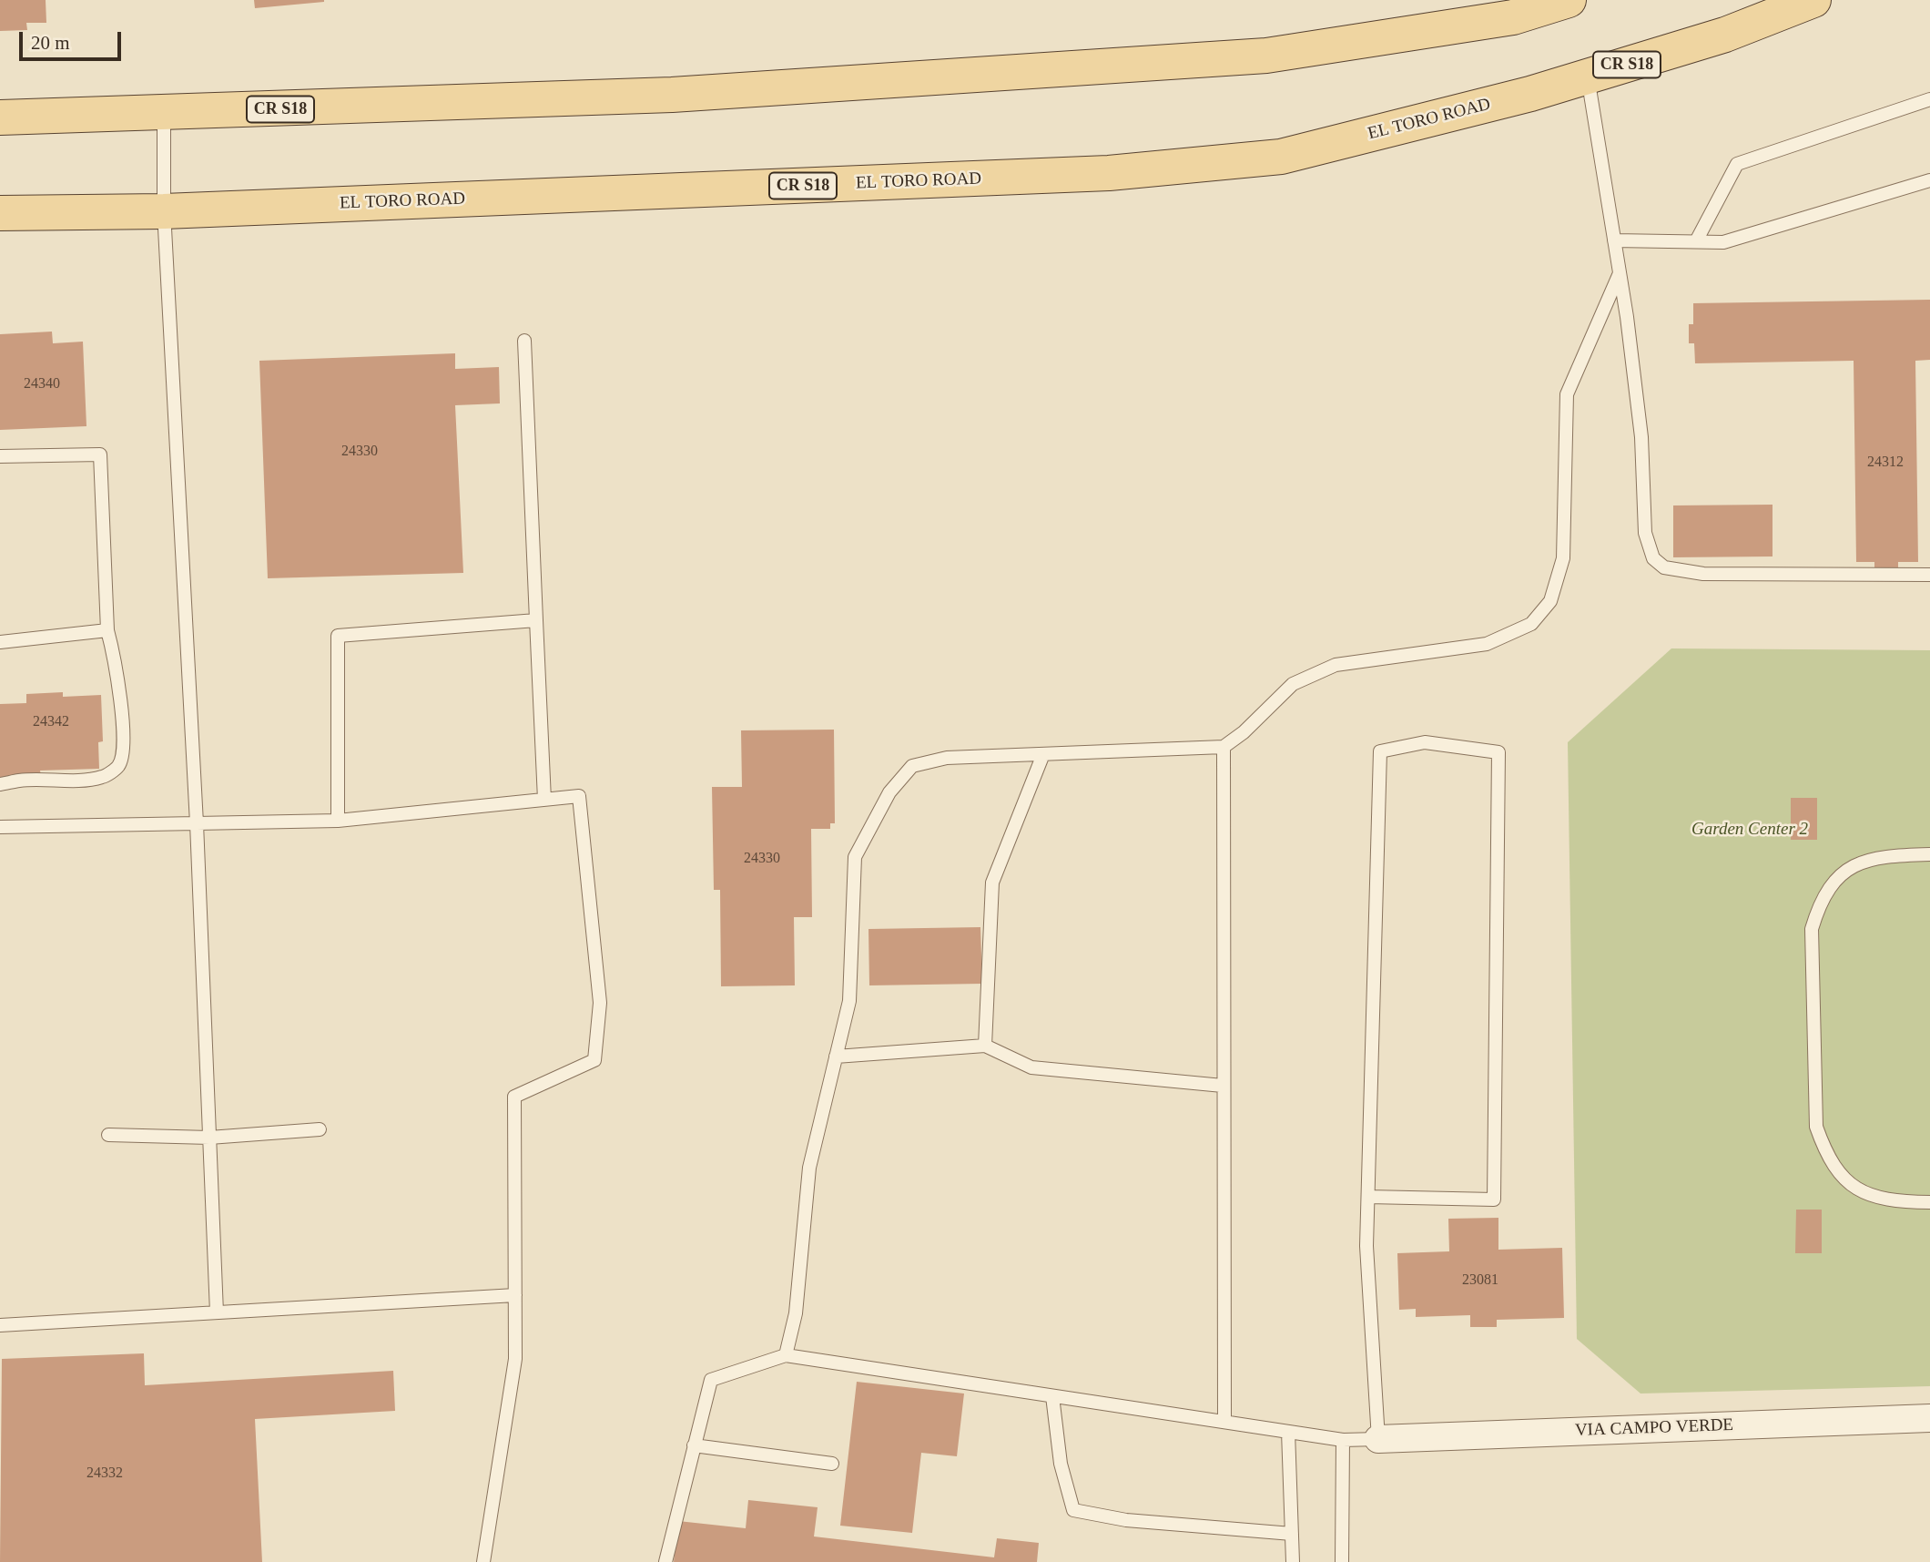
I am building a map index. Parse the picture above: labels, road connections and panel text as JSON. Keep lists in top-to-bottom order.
{
  "streets": {
    "main road": ["CR S18", "EL TORO ROAD"],
    "street": ["VIA CAMPO VERDE"]
  },
  "parks": ["Garden Center 2"],
  "house_numbers": [
    "24340",
    "24330",
    "24312",
    "24342",
    "24330",
    "23081",
    "24332"
  ],
  "scale_bar": "20 m"
}
